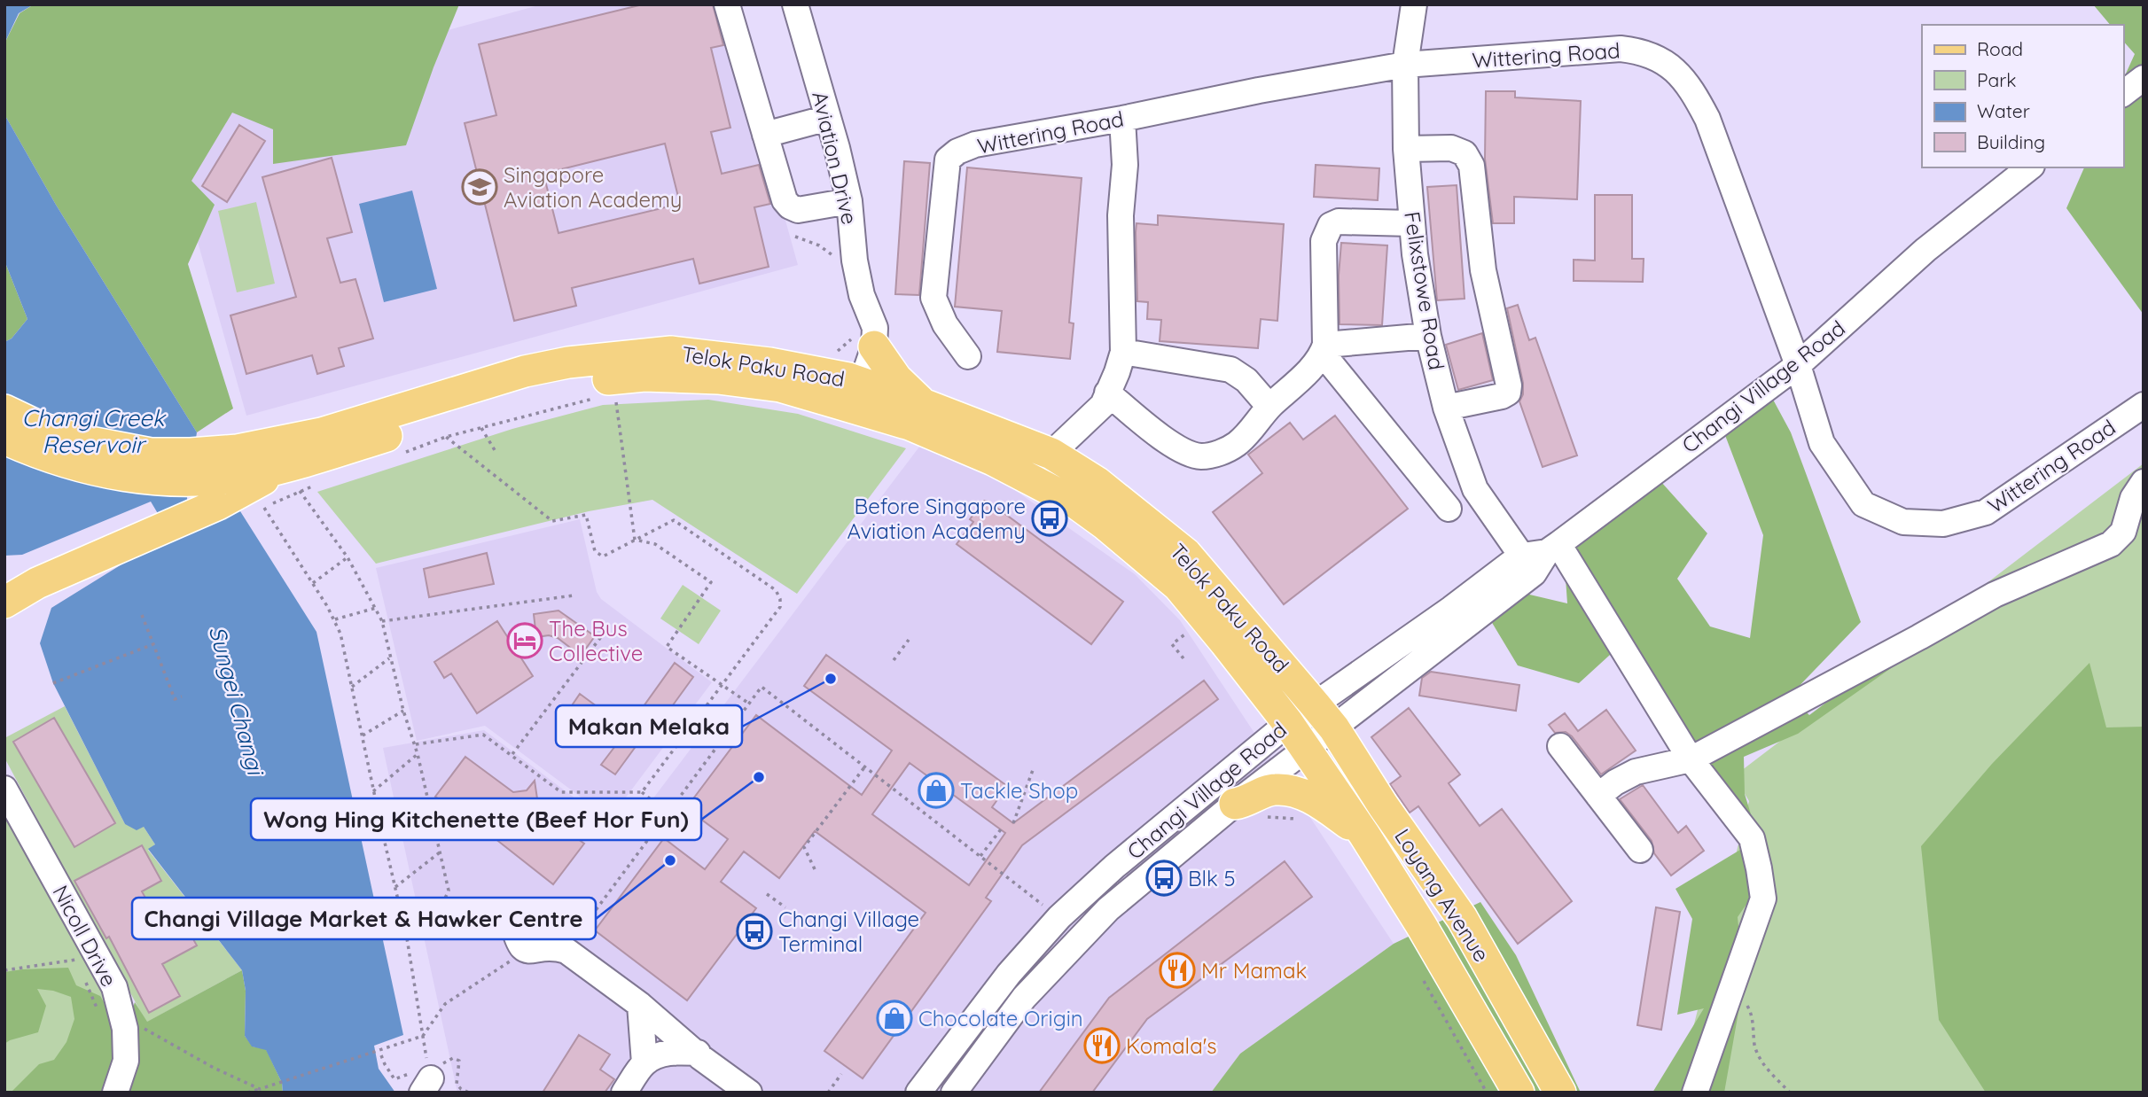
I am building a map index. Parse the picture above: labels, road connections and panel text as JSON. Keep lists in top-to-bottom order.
{
  "streets": {
    "main road": ["Telok Paku Road", "Loyang Avenue"],
    "street": [
      "Wittering Road",
      "Aviation Drive",
      "Felixstowe Road",
      "Changi Village Road",
      "Nicoll Drive"
    ]
  },
  "crossings": [
    ["Wittering Road", "Felixstowe Road"],
    ["Wittering Road", "Changi Village Road"],
    ["Aviation Drive", "Telok Paku Road"],
    ["Felixstowe Road", "Changi Village Road"],
    ["Telok Paku Road", "Changi Village Road"],
    ["Telok Paku Road", "Loyang Avenue"],
    ["Changi Village Road", "Loyang Avenue"]
  ],
  "water": ["Changi Creek Reservoir", "Sungei Changi"],
  "places": {
    "school or university": ["Singapore Aviation Academy"],
    "bus stop": ["Before Singapore Aviation Academy", "Blk 5", "Changi Village Terminal"],
    "hotel": ["The Bus Collective"],
    "other": ["Makan Melaka", "Wong Hing Kitchenette (Beef Hor Fun)", "Changi Village Market & Hawker Centre"],
    "shop": ["Tackle Shop", "Chocolate Origin"],
    "restaurant": ["Mr Mamak", "Komala's"]
  },
  "legend": [
    "Road",
    "Park",
    "Water",
    "Building"
  ]
}
